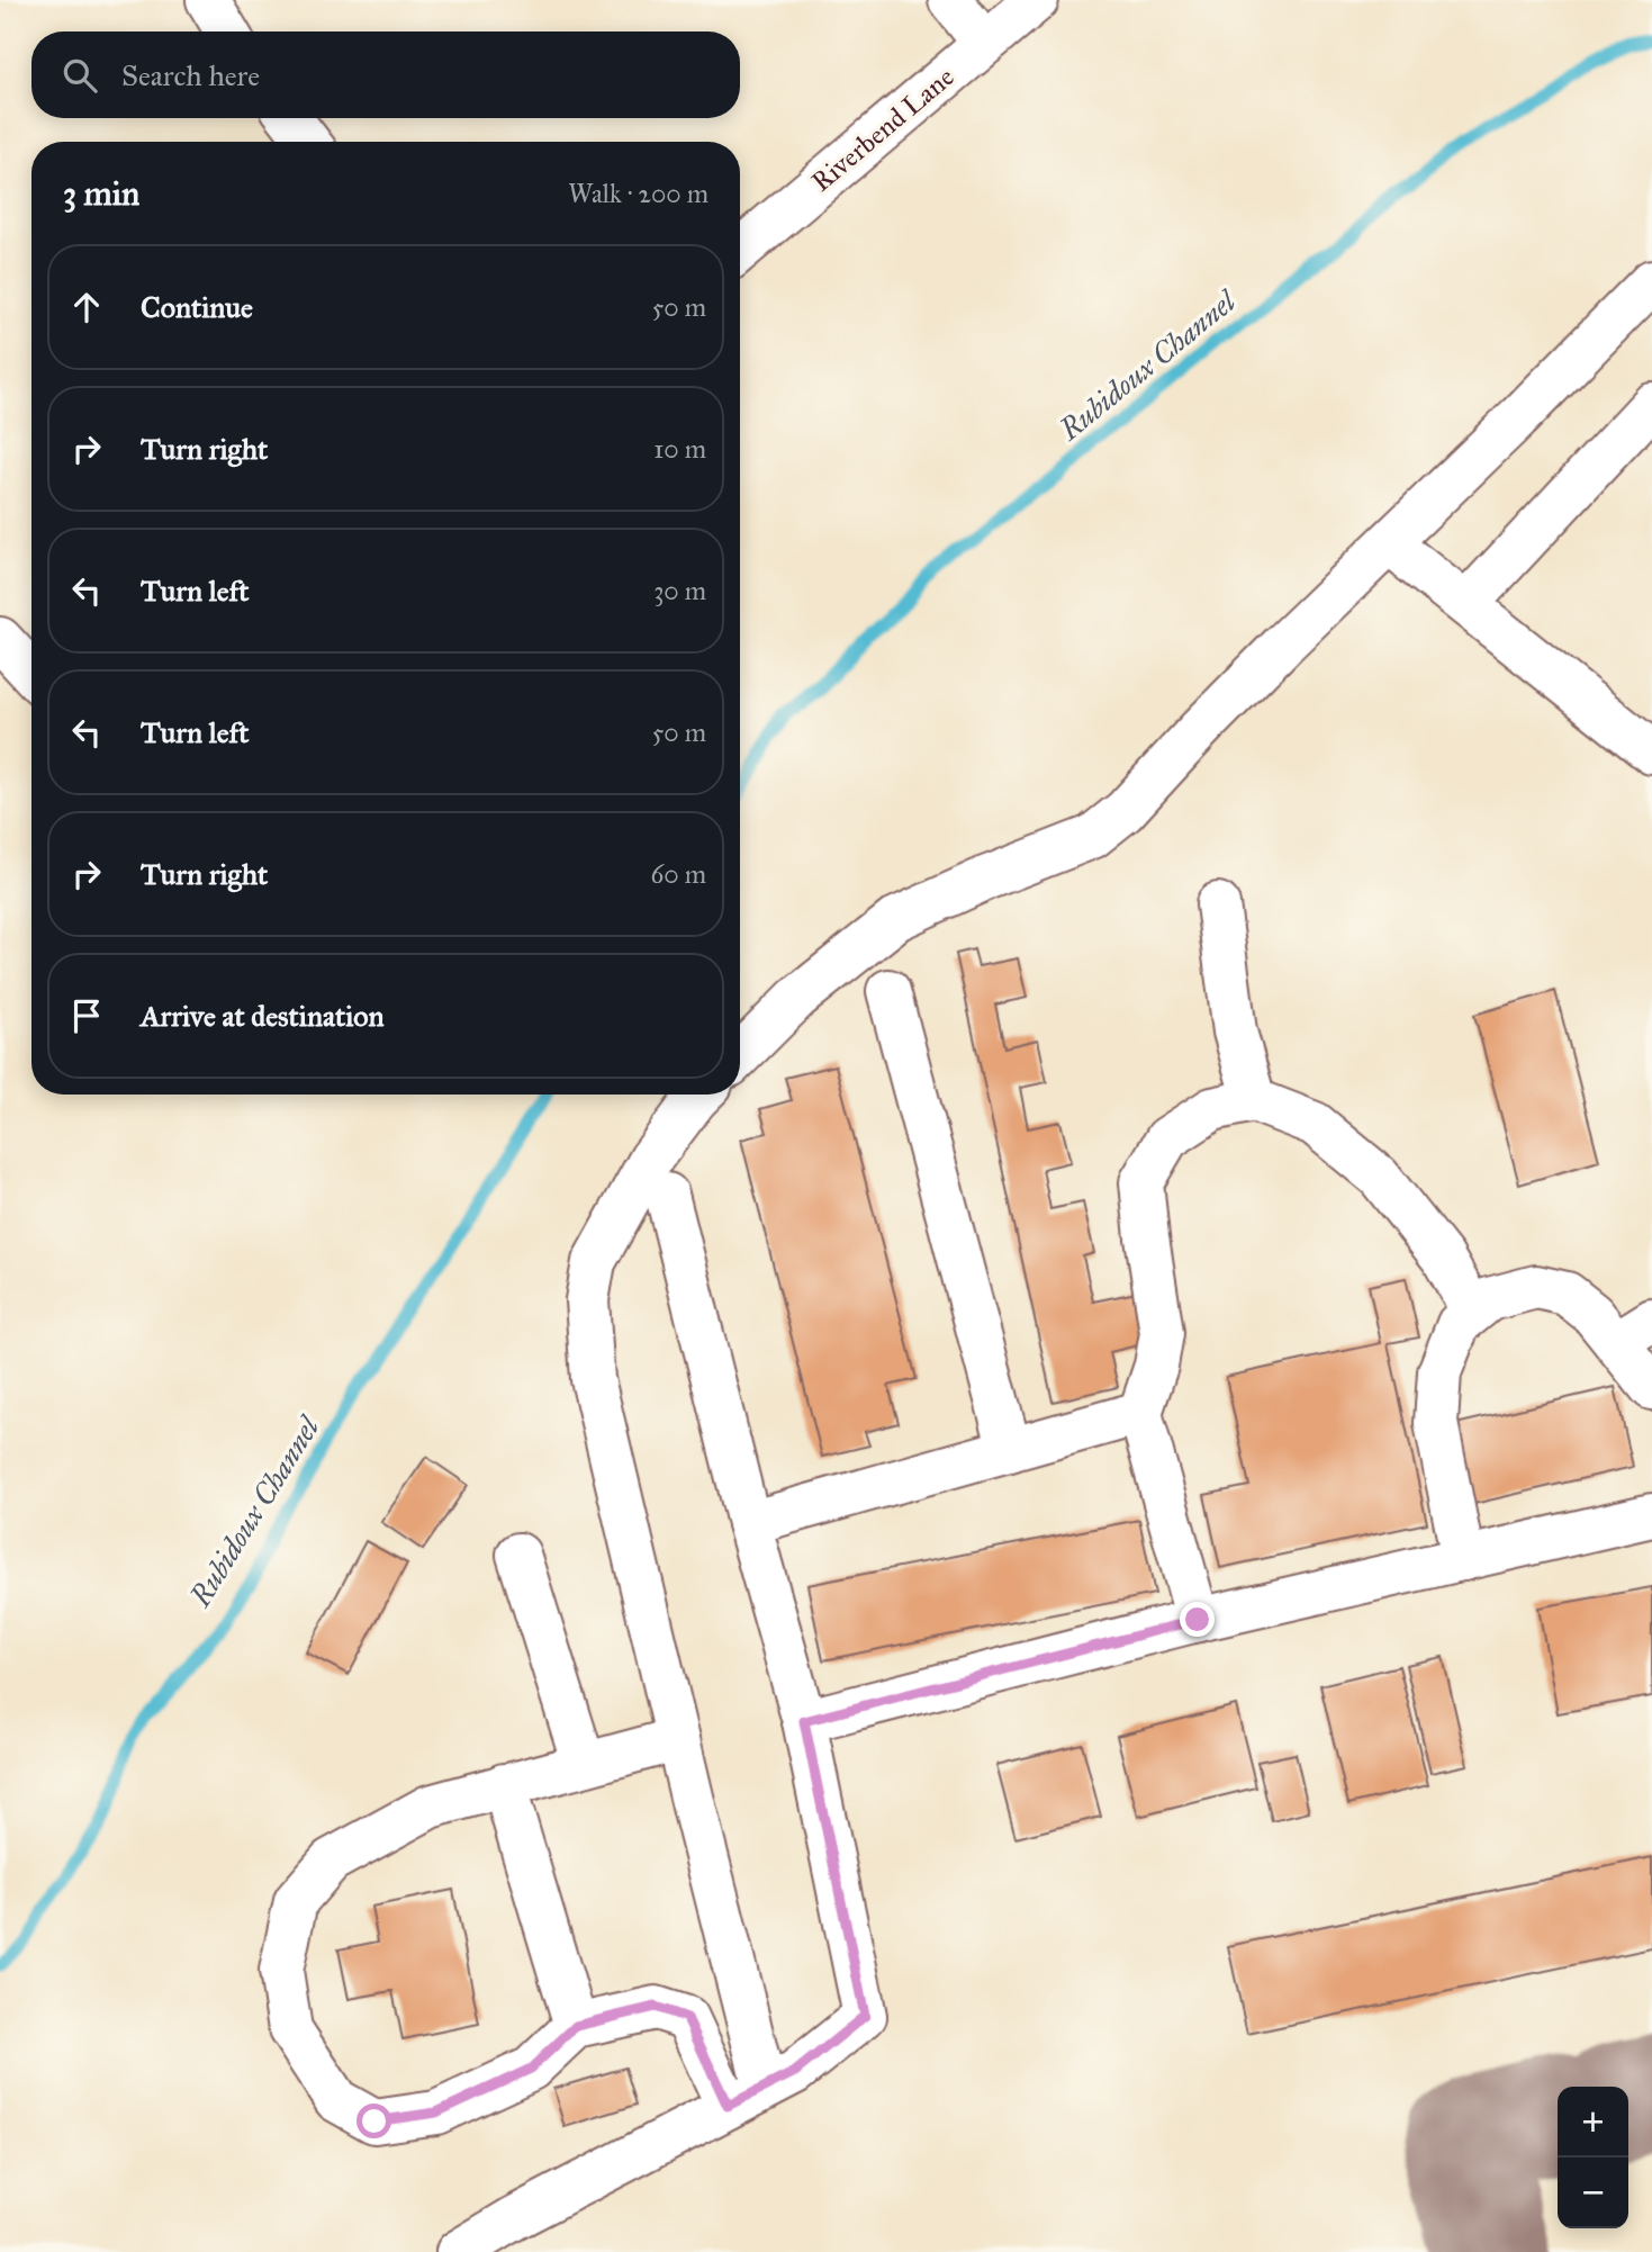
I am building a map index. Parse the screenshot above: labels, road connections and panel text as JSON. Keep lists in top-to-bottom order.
{
  "streets": {
    "street": ["Riverbend Lane"]
  },
  "water": ["Rubidoux Channel"],
  "page": {
    "search": "Search here",
    "heading": ["3 min", "Walk · 200 m"],
    "list": [
      ["Continue", "50 m"],
      ["Turn right", "10 m"],
      ["Turn left", "30 m"],
      ["Turn left", "50 m"],
      ["Turn right", "60 m"],
      "Arrive at destination"
    ],
    "map_buttons": ["+", "−"]
  }
}
